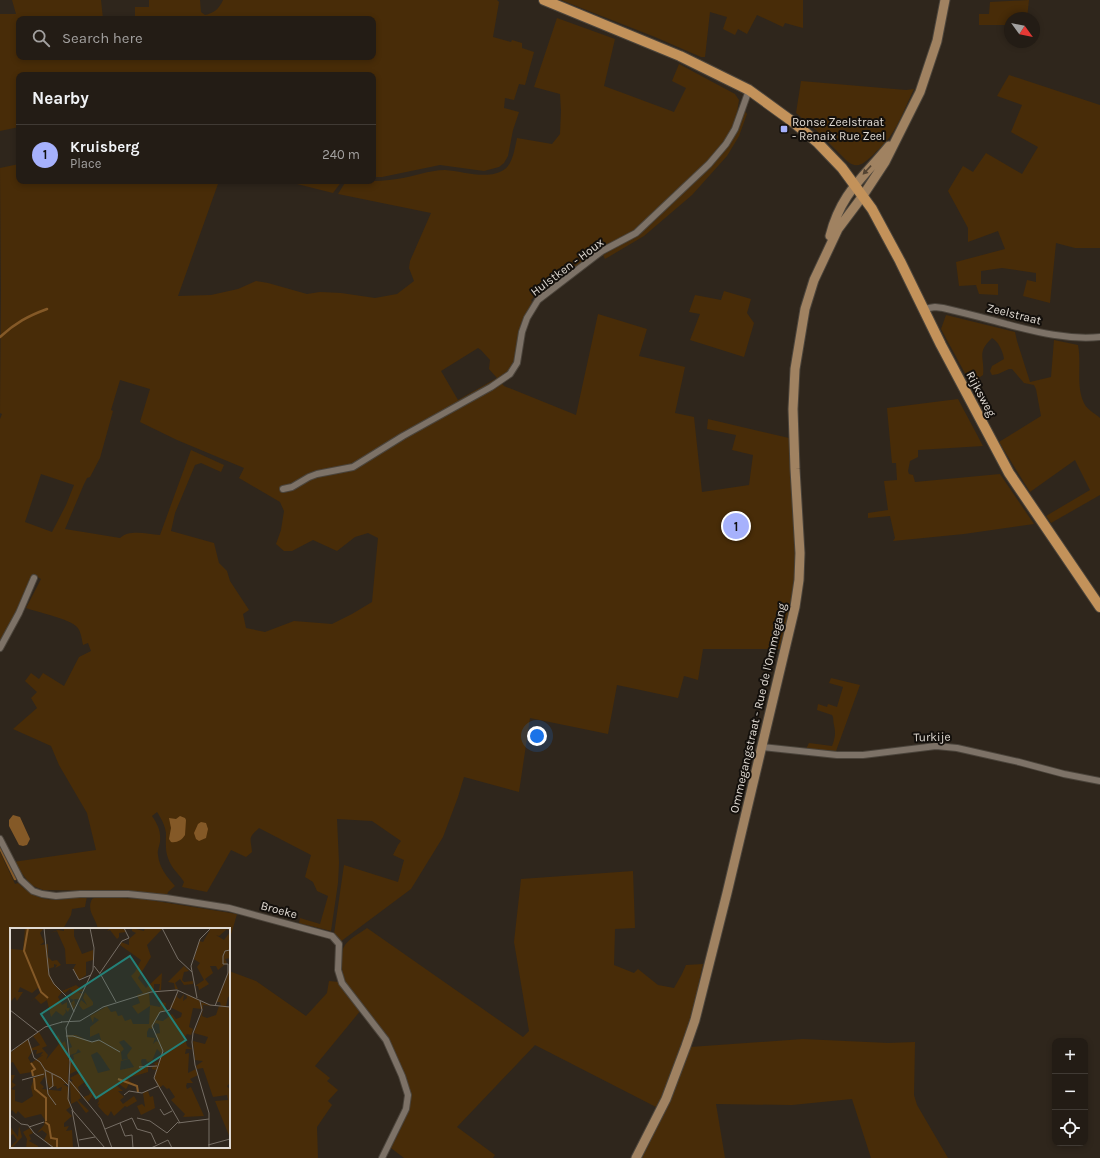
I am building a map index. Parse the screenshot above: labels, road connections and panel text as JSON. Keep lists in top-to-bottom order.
{
  "streets": {
    "main road": ["Rijksweg", "Ommegangstraat - Rue de l'Ommegang"],
    "street": [
      "Hulstken - Houx",
      "Zeelstraat",
      "Turkije",
      "Broeke"
    ]
  },
  "crossings": [
    ["Hulstken - Houx", "Rijksweg"],
    ["Zeelstraat", "Rijksweg"],
    ["Rijksweg", "Ommegangstraat - Rue de l'Ommegang"],
    ["Ommegangstraat - Rue de l'Ommegang", "Turkije"]
  ],
  "places": {
    "transit": ["Ronse Zeelstraat - Renaix Rue Zeel"]
  },
  "north": "bottom right",
  "page": {
    "search": "Search here",
    "heading": "Nearby",
    "list": [
      {
        "mark": "1",
        "name": "Kruisberg",
        "note": "Place",
        "value": "240 m"
      }
    ],
    "pins": "1",
    "map_buttons": ["+", "−"]
  }
}
